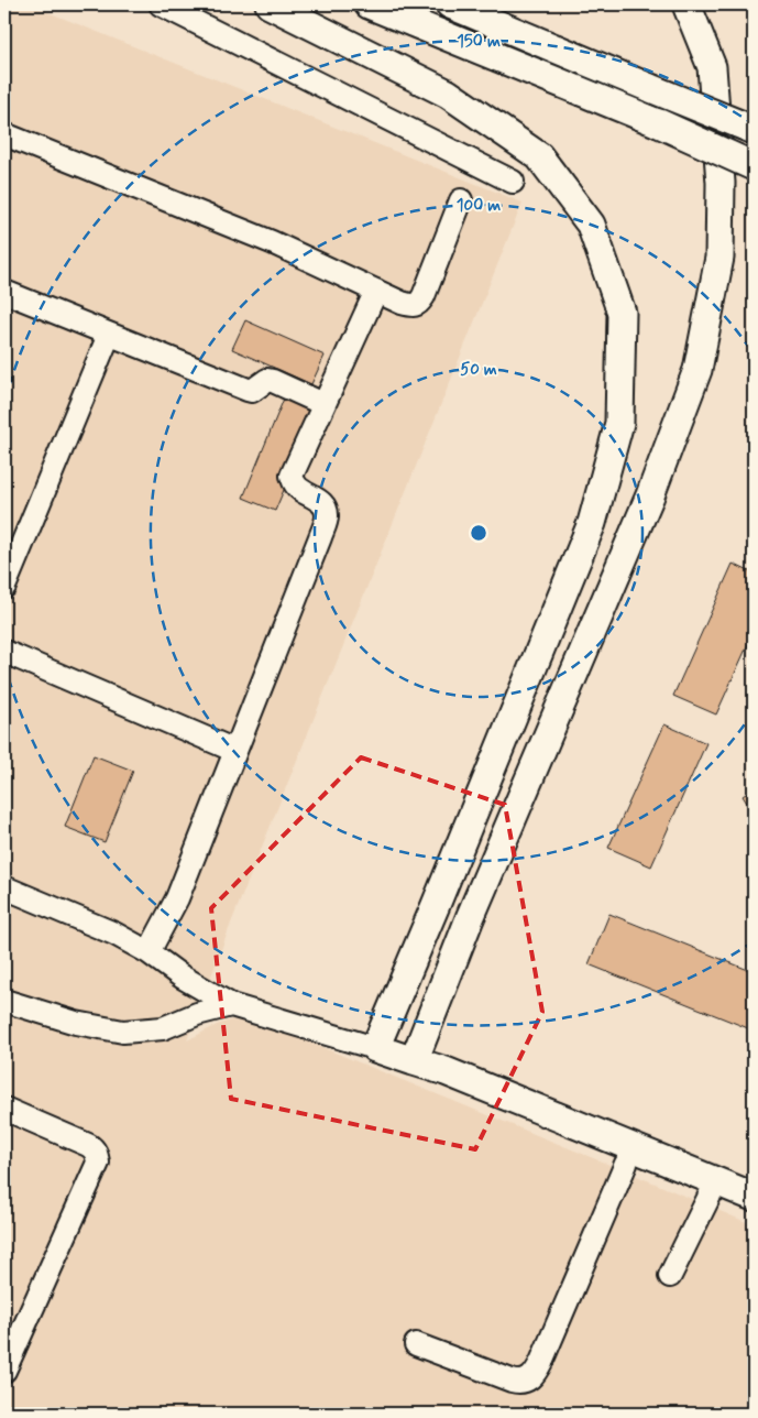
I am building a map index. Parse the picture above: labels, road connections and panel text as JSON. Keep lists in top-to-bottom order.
{
  "rings": ["150 m", "100 m", "50 m"]
}
